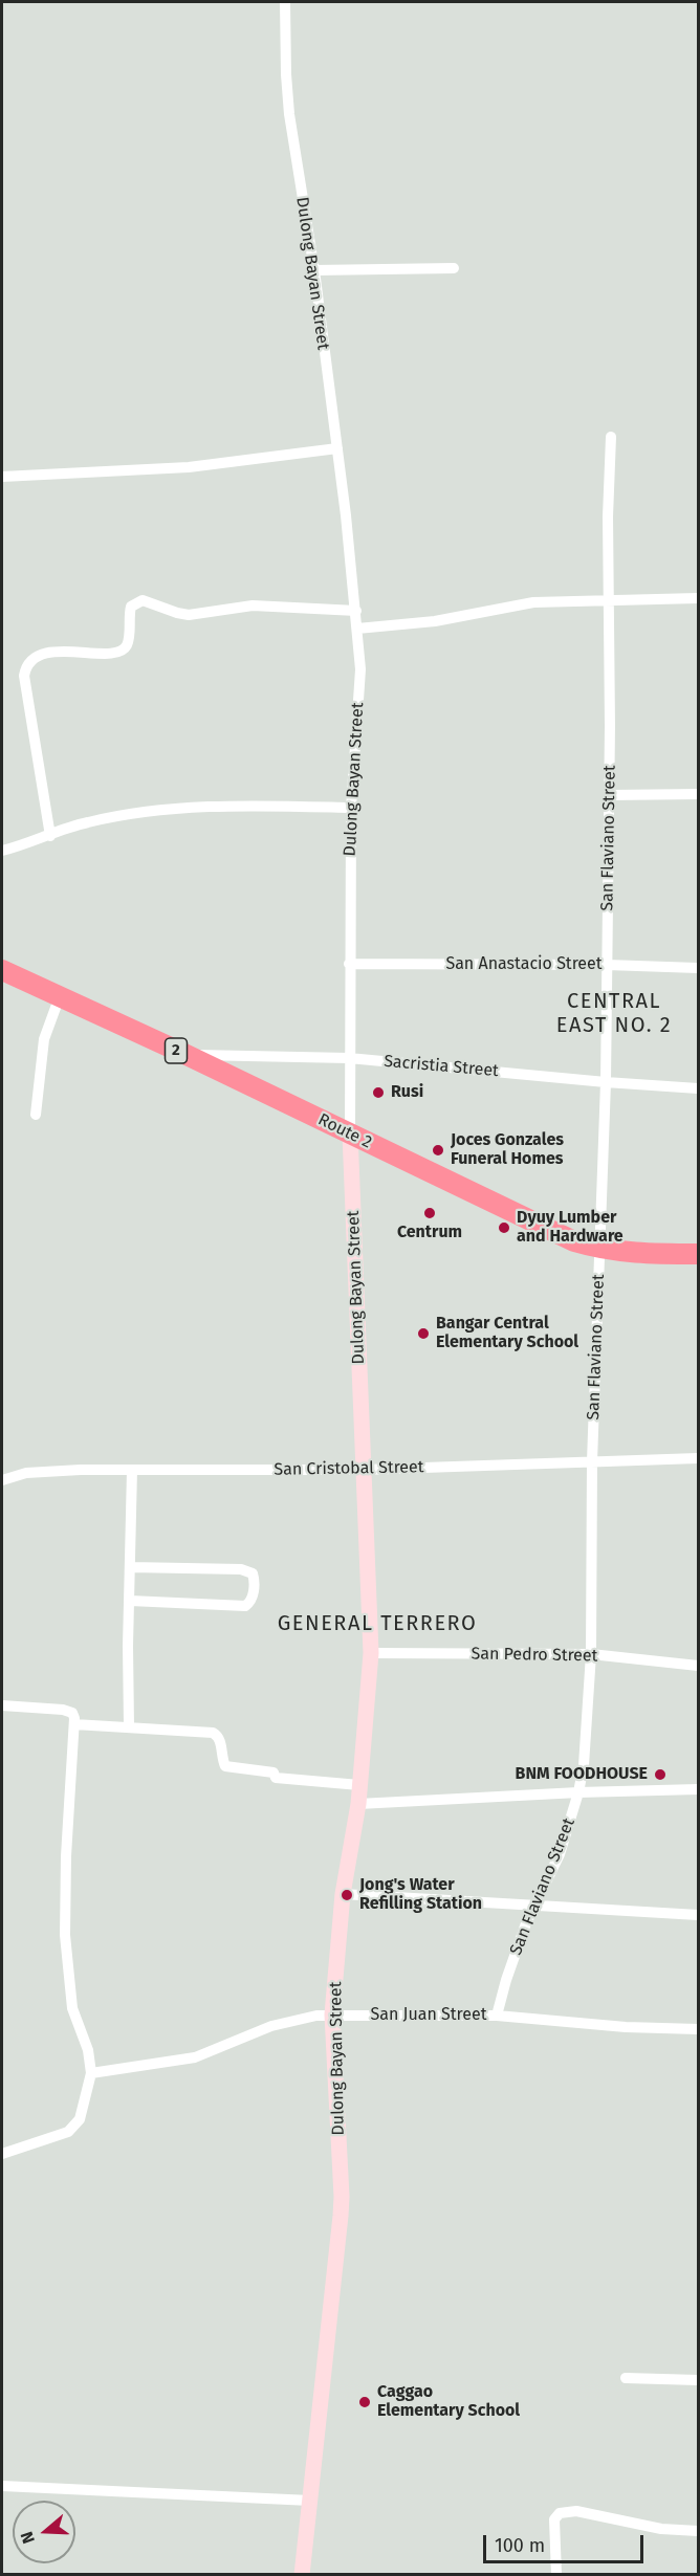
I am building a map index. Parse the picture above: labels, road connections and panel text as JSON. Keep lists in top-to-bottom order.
{
  "streets": {
    "highway": ["2", "Route 2"],
    "street": [
      "Dulong Bayan Street",
      "San Flaviano Street",
      "San Anastacio Street",
      "Sacristia Street",
      "San Cristobal Street",
      "San Pedro Street",
      "San Juan Street"
    ]
  },
  "crossings": [
    ["Dulong Bayan Street", "San Anastacio Street"],
    ["Dulong Bayan Street", "Sacristia Street"],
    ["Dulong Bayan Street", "Route 2"],
    ["Dulong Bayan Street", "San Cristobal Street"],
    ["Dulong Bayan Street", "San Pedro Street"],
    ["Dulong Bayan Street", "San Juan Street"],
    ["San Flaviano Street", "San Anastacio Street"],
    ["San Flaviano Street", "Sacristia Street"],
    ["San Flaviano Street", "Route 2"],
    ["San Flaviano Street", "San Cristobal Street"],
    ["San Flaviano Street", "San Pedro Street"],
    ["San Flaviano Street", "San Juan Street"],
    ["Sacristia Street", "Route 2"]
  ],
  "districts": ["CENTRAL EAST NO. 2", "GENERAL TERRERO"],
  "places": [
    "Rusi",
    "Joces Gonzales Funeral Homes",
    "Centrum",
    "Dyuy Lumber and Hardware",
    "Bangar Central Elementary School",
    "BNM FOODHOUSE",
    "Jong's Water Refilling Station",
    "Caggao Elementary School"
  ],
  "scale_bar": "100 m",
  "north": "left"
}
